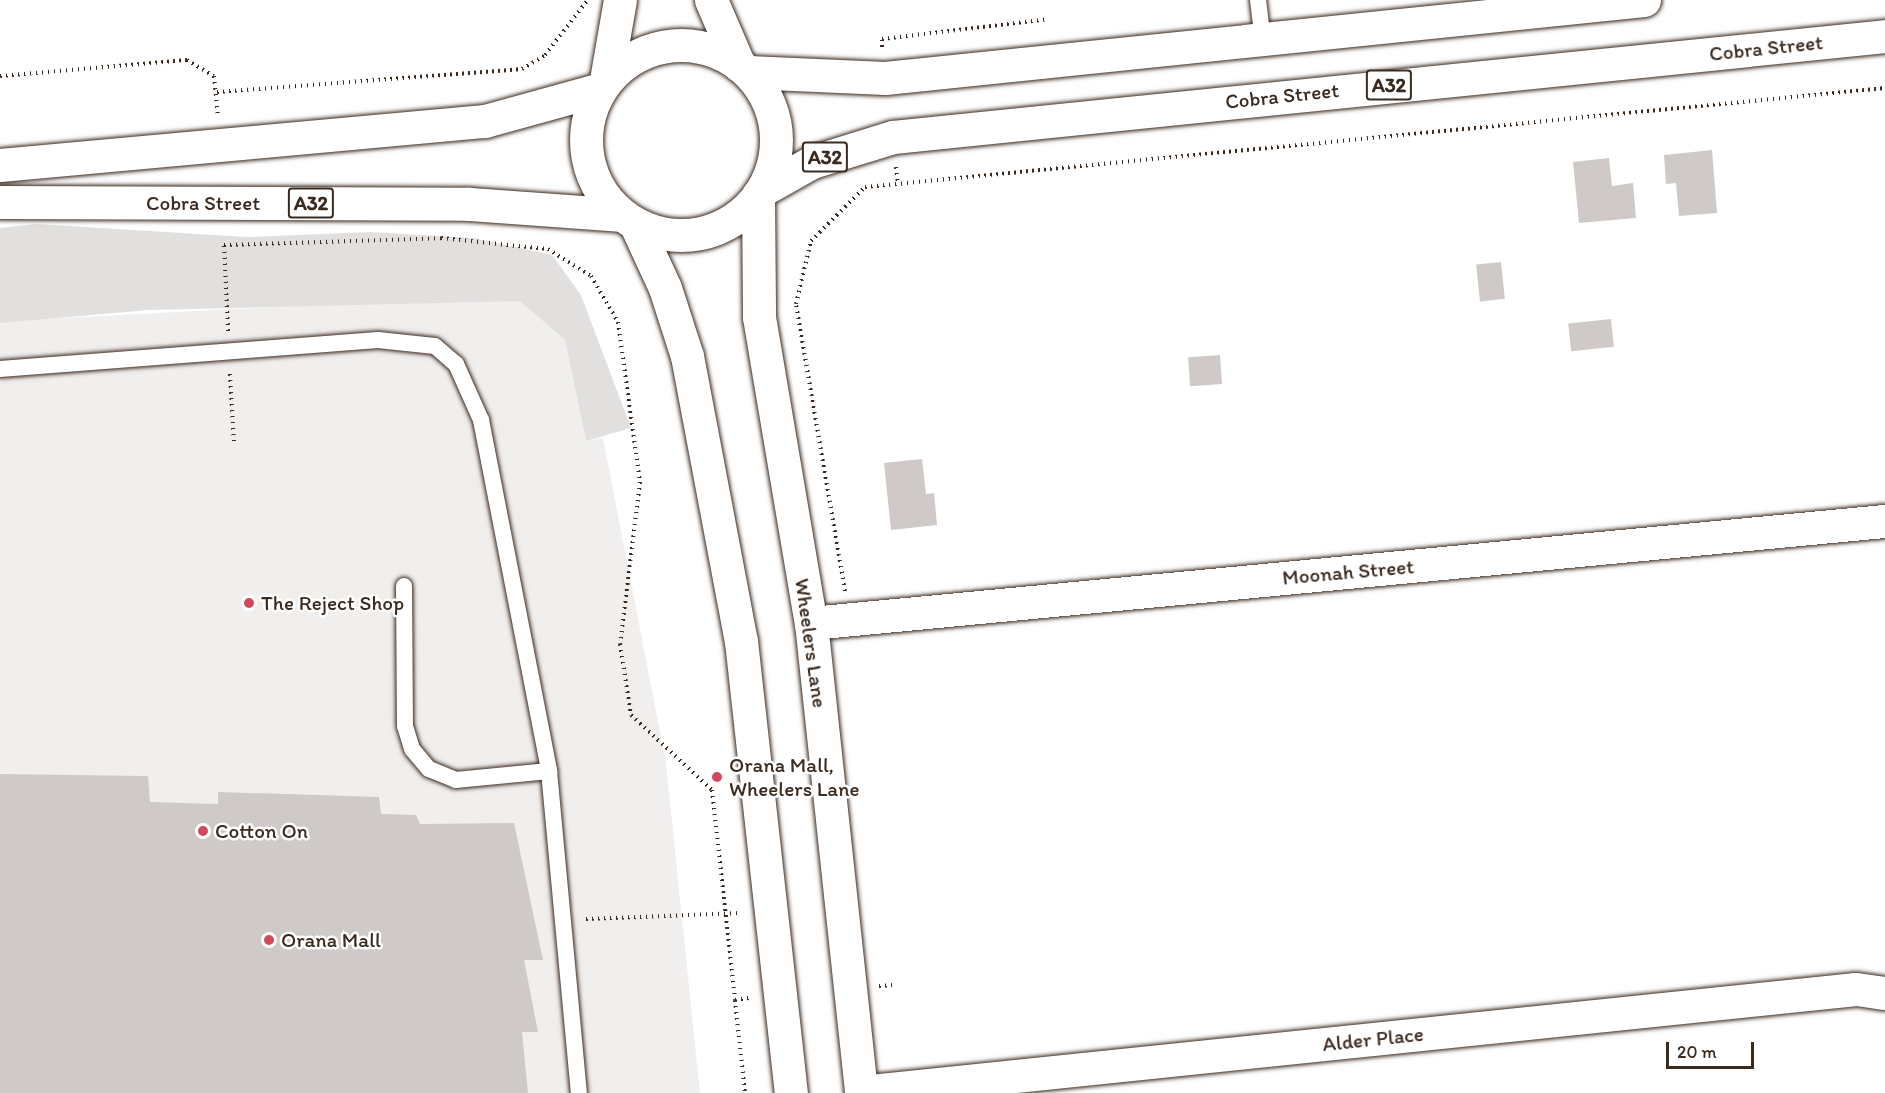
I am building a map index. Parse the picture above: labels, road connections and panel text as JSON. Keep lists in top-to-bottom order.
{
  "streets": {
    "main road": [
      "Cobra Street",
      "A32",
      "Moonah Street",
      "Wheelers Lane",
      "Alder Place"
    ]
  },
  "crossings": [
    ["Cobra Street", "A32"],
    ["Cobra Street", "Wheelers Lane"],
    ["A32", "Wheelers Lane"],
    ["Moonah Street", "Wheelers Lane"],
    ["Wheelers Lane", "Alder Place"]
  ],
  "places": [
    "The Reject Shop",
    "Orana Mall, Wheelers Lane",
    "Cotton On",
    "Orana Mall"
  ],
  "scale_bar": "20 m"
}
